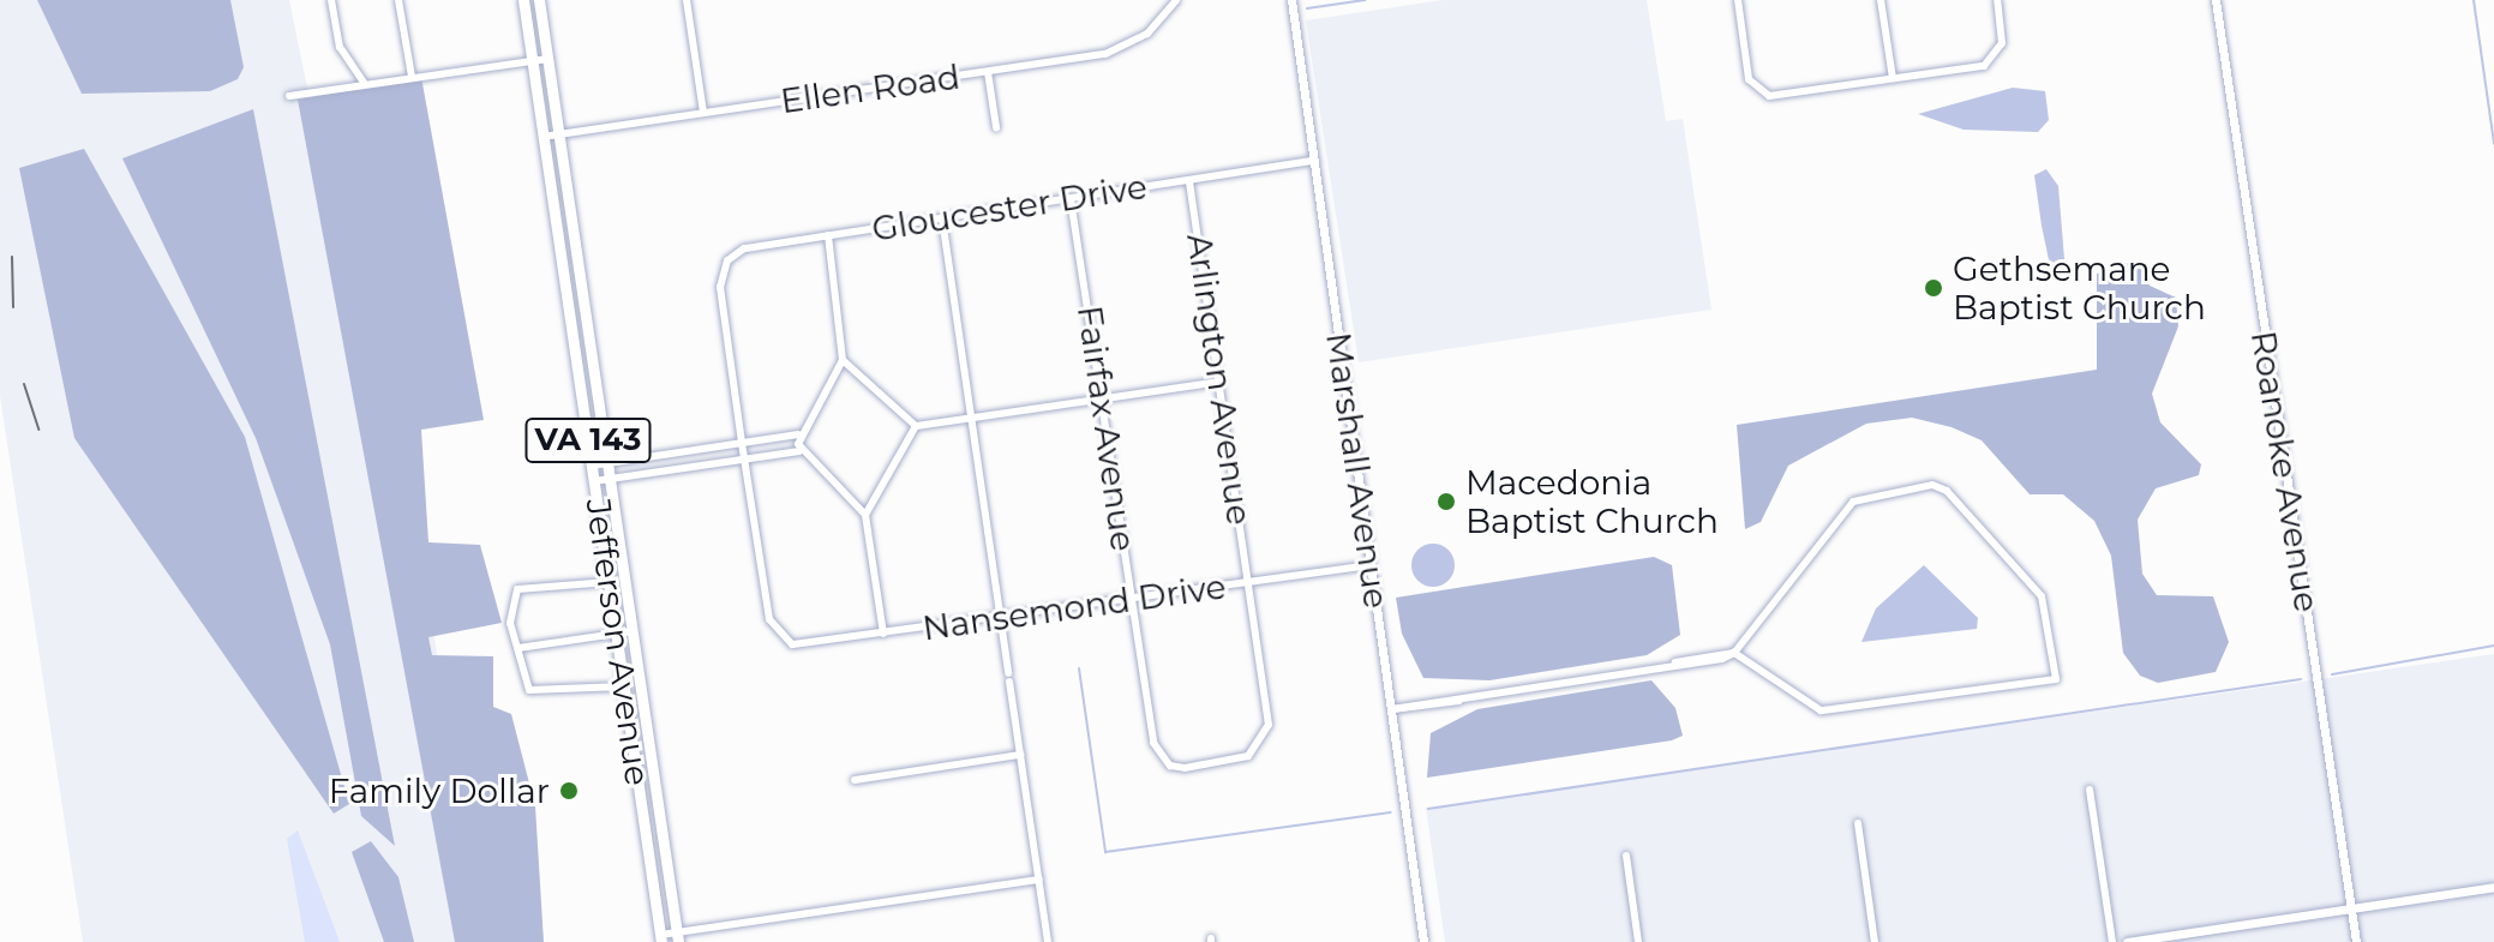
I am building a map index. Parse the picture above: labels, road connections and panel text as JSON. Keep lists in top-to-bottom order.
{
  "streets": {
    "main road": ["VA 143", "Jefferson Avenue"],
    "street": [
      "Ellen Road",
      "Gloucester Drive",
      "Arlington Avenue",
      "Fairfax Avenue",
      "Marshall Avenue",
      "Roanoke Avenue",
      "Nansemond Drive"
    ]
  },
  "crossings": [
    ["Ellen Road", "Jefferson Avenue"],
    ["Gloucester Drive", "Arlington Avenue"],
    ["Gloucester Drive", "Fairfax Avenue"],
    ["Gloucester Drive", "Marshall Avenue"],
    ["Arlington Avenue", "Fairfax Avenue"],
    ["Arlington Avenue", "Nansemond Drive"],
    ["Fairfax Avenue", "Nansemond Drive"],
    ["Marshall Avenue", "Nansemond Drive"]
  ],
  "places": ["Gethsemane Baptist Church", "Macedonia Baptist Church", "Family Dollar"]
}
